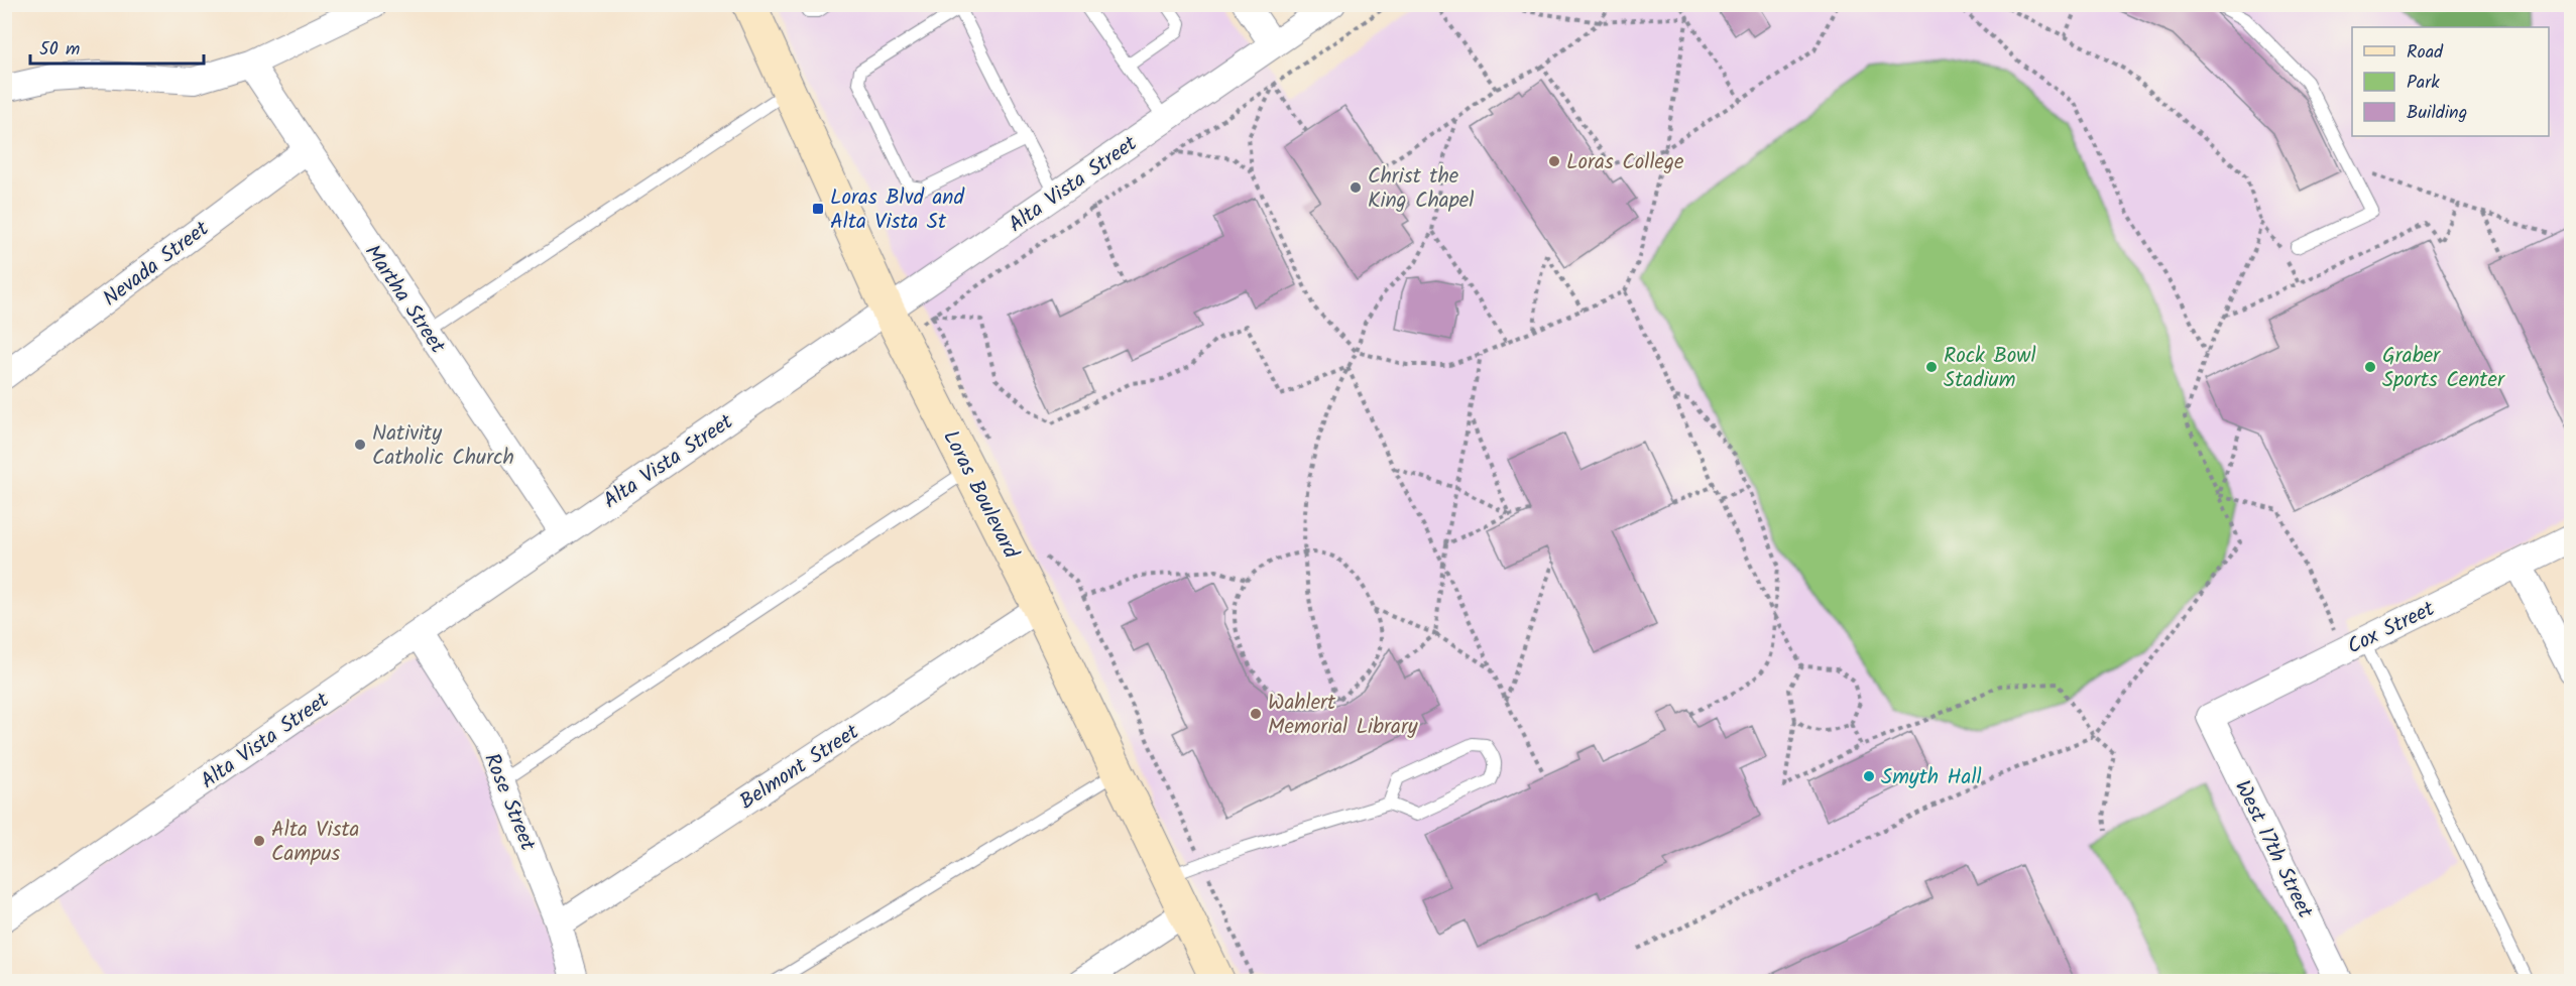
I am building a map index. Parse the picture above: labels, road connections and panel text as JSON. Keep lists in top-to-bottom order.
{
  "streets": {
    "main road": ["Loras Boulevard"],
    "street": [
      "Alta Vista Street",
      "Nevada Street",
      "Martha Street",
      "Cox Street",
      "Belmont Street",
      "Rose Street",
      "West 17th Street"
    ]
  },
  "crossings": [
    ["Alta Vista Street", "Martha Street"],
    ["Alta Vista Street", "Loras Boulevard"],
    ["Alta Vista Street", "Rose Street"],
    ["Nevada Street", "Martha Street"],
    ["Loras Boulevard", "Belmont Street"],
    ["Cox Street", "West 17th Street"],
    ["Belmont Street", "Rose Street"]
  ],
  "places": {
    "other": [
      "Loras College",
      "Christ the King Chapel",
      "Rock Bowl Stadium",
      "Graber Sports Center",
      "Nativity Catholic Church",
      "Wahlert Memorial Library",
      "Smyth Hall",
      "Alta Vista Campus"
    ],
    "transit": ["Loras Blvd and Alta Vista St"]
  },
  "legend": ["Road", "Park", "Building"],
  "scale_bar": "50 m"
}
